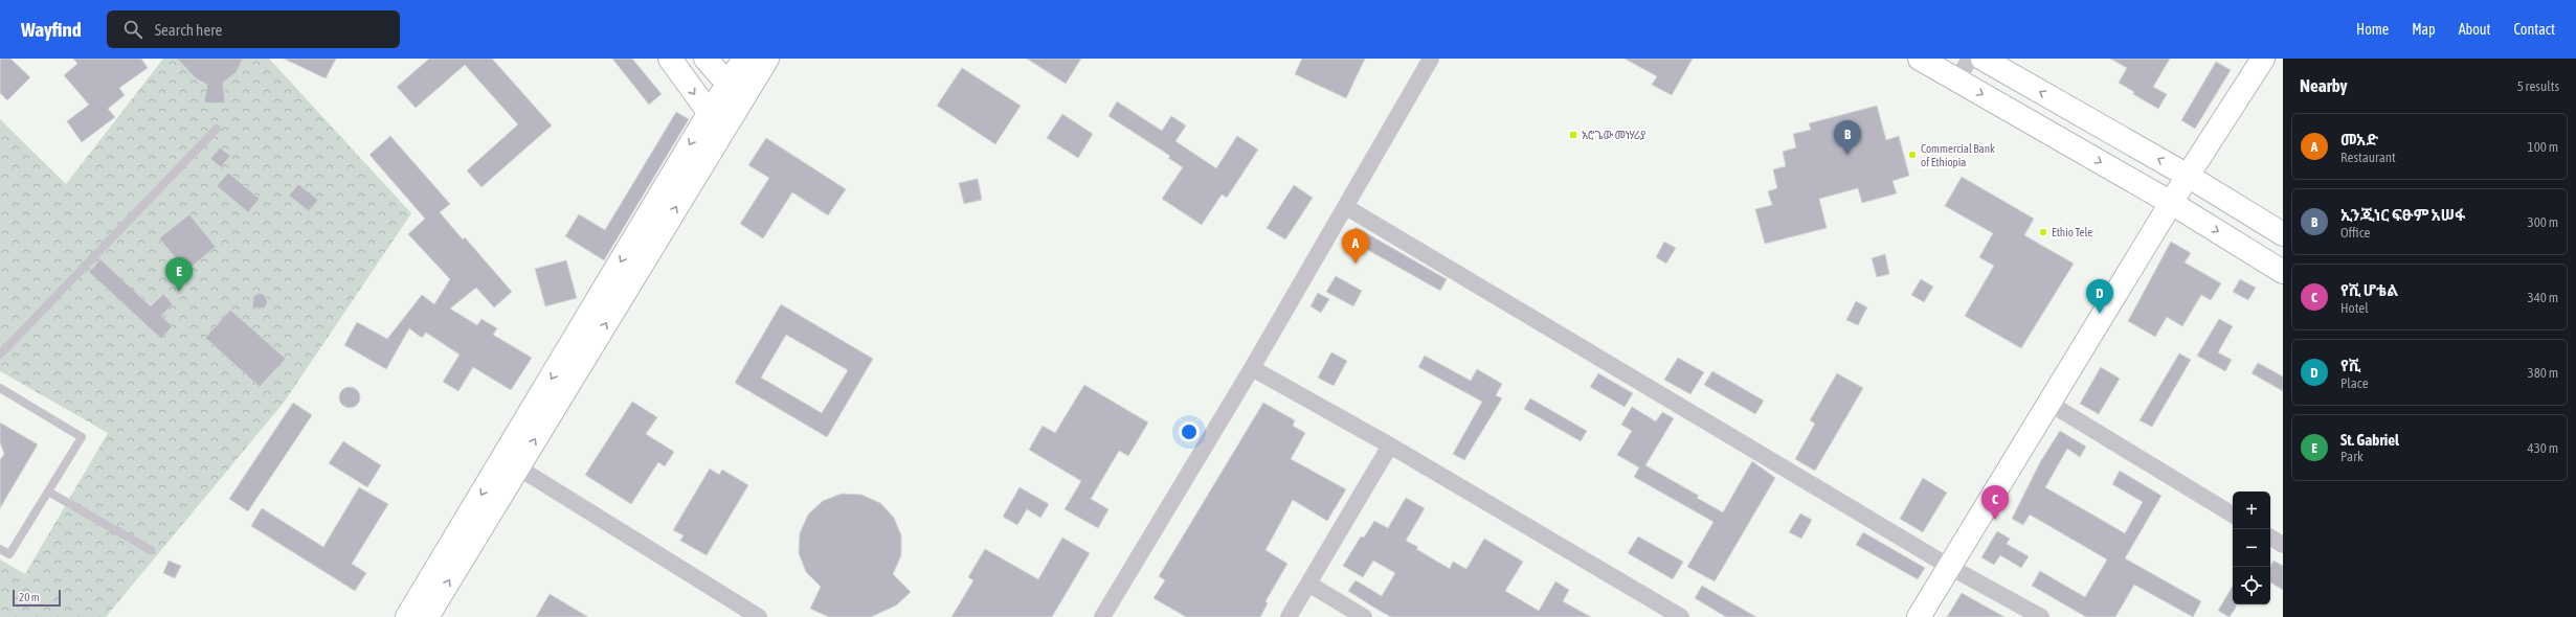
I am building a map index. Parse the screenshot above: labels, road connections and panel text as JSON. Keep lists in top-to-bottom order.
{
  "places": {
    "transit": ["አሮጌው መነሃሪያ"],
    "other": ["Commercial Bank of Ethiopia", "Ethio Tele"]
  },
  "scale_bar": "20 m",
  "page": {
    "header": "Wayfind",
    "search": "Search here",
    "nav": [
      "Home",
      "Map",
      "About",
      "Contact"
    ],
    "heading": ["Nearby", "5 results"],
    "list": [
      {
        "mark": "A",
        "name": "መአድ",
        "note": "Restaurant",
        "value": "100 m"
      },
      {
        "mark": "B",
        "name": "ኢንጂነር ፍፁም አሠፋ",
        "note": "Office",
        "value": "300 m"
      },
      {
        "mark": "C",
        "name": "የሺ ሆቴል",
        "note": "Hotel",
        "value": "340 m"
      },
      {
        "mark": "D",
        "name": "የሺ",
        "note": "Place",
        "value": "380 m"
      },
      {
        "mark": "E",
        "name": "St. Gabriel",
        "note": "Park",
        "value": "430 m"
      }
    ],
    "pins": [
      "B",
      "A",
      "E",
      "D",
      "C"
    ],
    "map_buttons": ["+", "−"],
    "scale": "20 m"
  }
}
